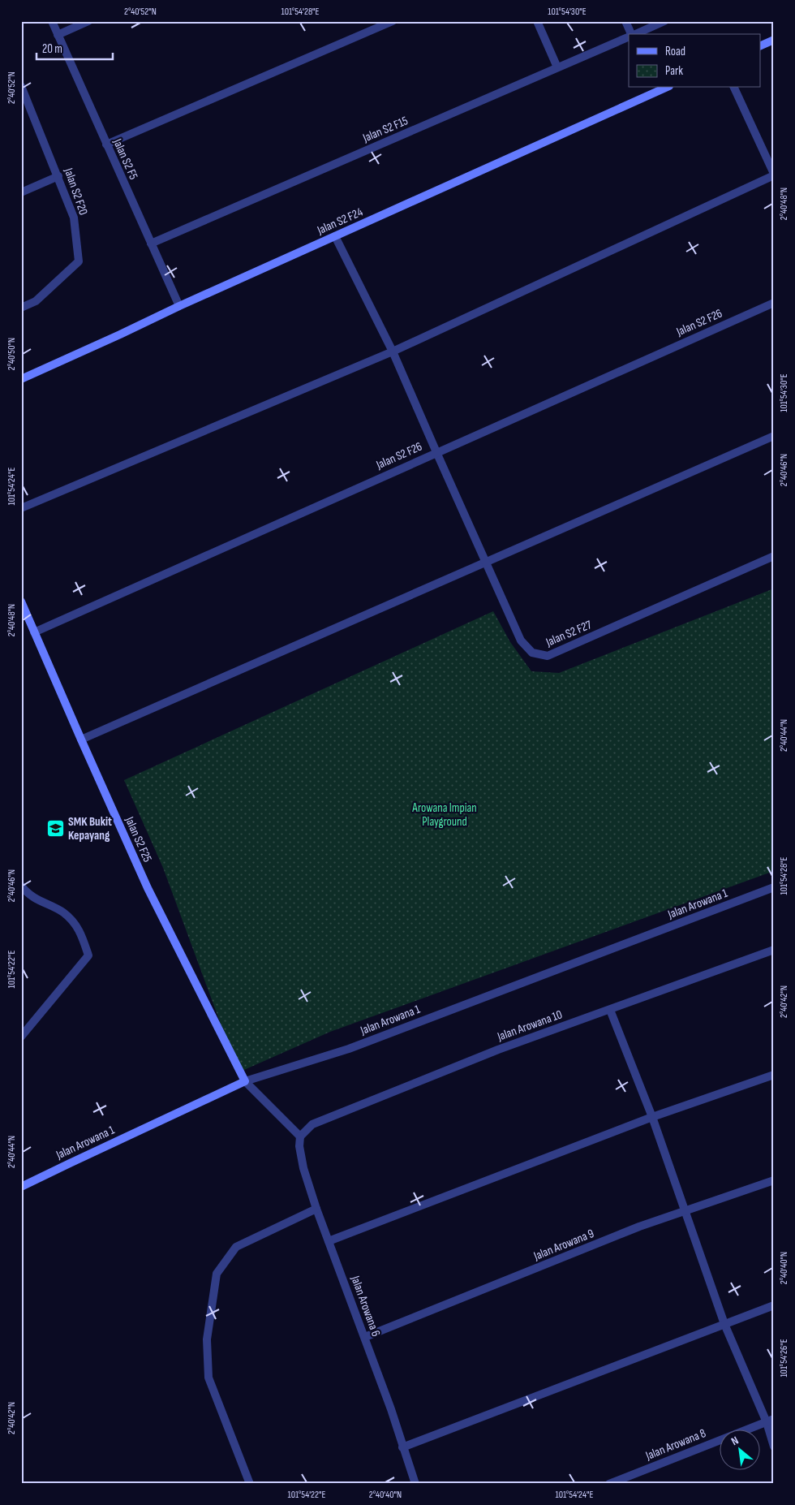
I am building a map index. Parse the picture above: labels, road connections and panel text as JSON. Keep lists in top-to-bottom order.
{
  "streets": {
    "street": [
      "Jalan S2 F15",
      "Jalan S2 F5",
      "Jalan S2 F20",
      "Jalan S2 F24",
      "Jalan S2 F26",
      "Jalan S2 F27",
      "Jalan S2 F25",
      "Jalan Arowana 1",
      "Jalan Arowana 10",
      "Jalan Arowana 9",
      "Jalan Arowana 6",
      "Jalan Arowana 8"
    ]
  },
  "crossings": [
    ["Jalan S2 F15", "Jalan S2 F5"],
    ["Jalan S2 F5", "Jalan S2 F24"],
    ["Jalan S2 F24", "Jalan S2 F27"],
    ["Jalan S2 F26", "Jalan S2 F27"],
    ["Jalan S2 F26", "Jalan S2 F25"],
    ["Jalan S2 F25", "Jalan Arowana 1"],
    ["Jalan Arowana 10", "Jalan Arowana 6"],
    ["Jalan Arowana 9", "Jalan Arowana 6"]
  ],
  "parks": ["Arowana Impian Playground"],
  "places": {
    "school or university": ["SMK Bukit Kepayang"]
  },
  "legend": ["Road", "Park"],
  "scale_bar": "20 m",
  "north": "top left",
  "coordinates": [
    "2°40'52\"N",
    "101°54'28\"E",
    "101°54'30\"E",
    "2°40'48\"N",
    "2°40'50\"N",
    "2°40'46\"N",
    "101°54'24\"E",
    "2°40'44\"N",
    "101°54'22\"E",
    "2°40'42\"N",
    "2°40'40\"N",
    "101°54'26\"E"
  ]
}
